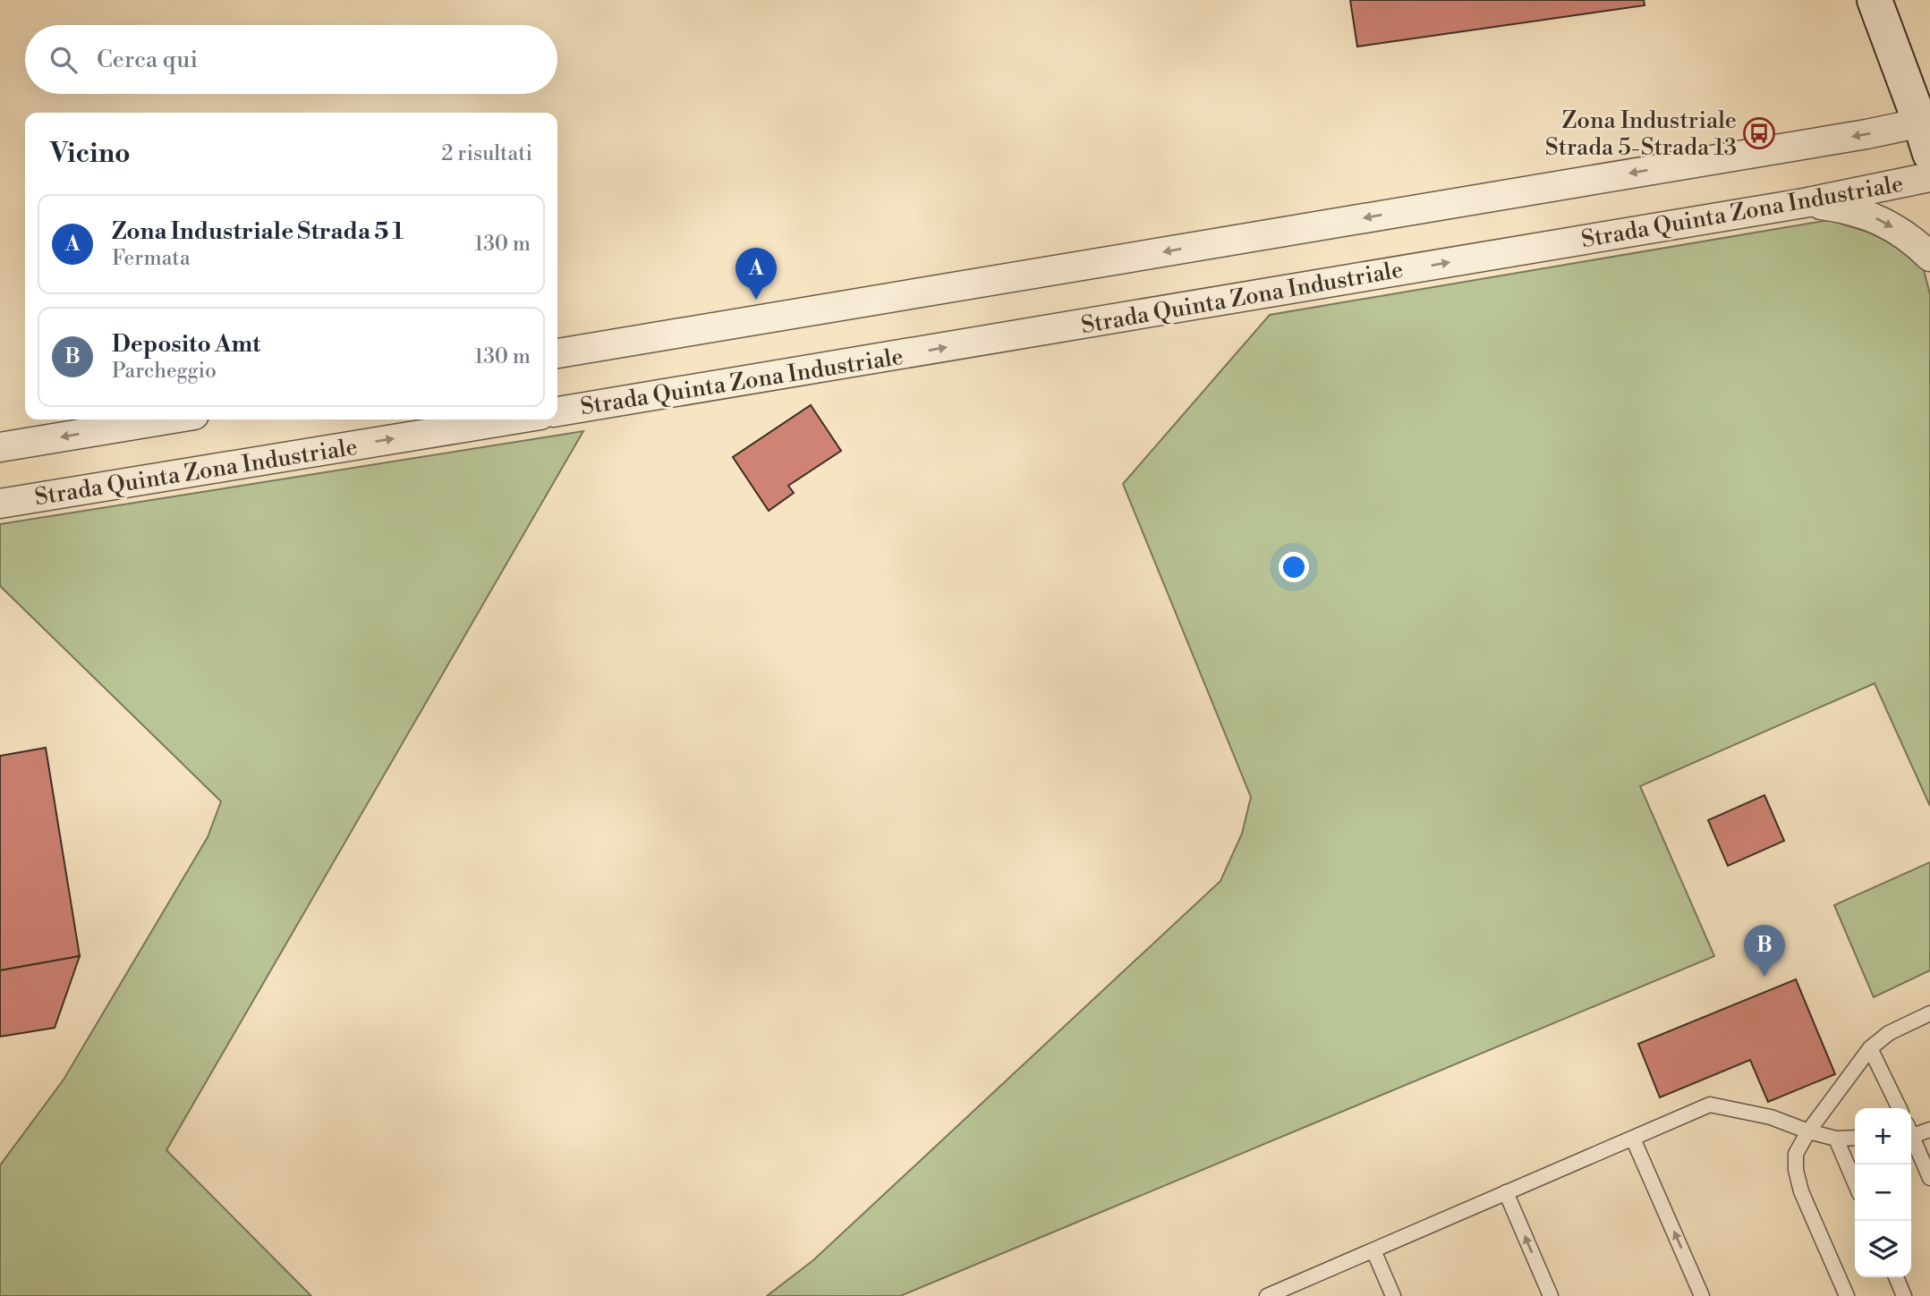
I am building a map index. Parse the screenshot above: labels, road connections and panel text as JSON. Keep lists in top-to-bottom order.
{
  "streets": {
    "street": ["Strada Quinta Zona Industriale"]
  },
  "places": {
    "bus stop": ["Zona Industriale Strada 5-Strada 13"]
  },
  "page": {
    "search": "Cerca qui",
    "heading": ["Vicino", "2 risultati"],
    "list": [
      {
        "mark": "A",
        "name": "Zona Industriale Strada 5 1",
        "note": "Fermata",
        "value": "130 m"
      },
      {
        "mark": "B",
        "name": "Deposito Amt",
        "note": "Parcheggio",
        "value": "130 m"
      }
    ],
    "pins": ["A", "B"],
    "map_buttons": ["+", "−"]
  }
}
